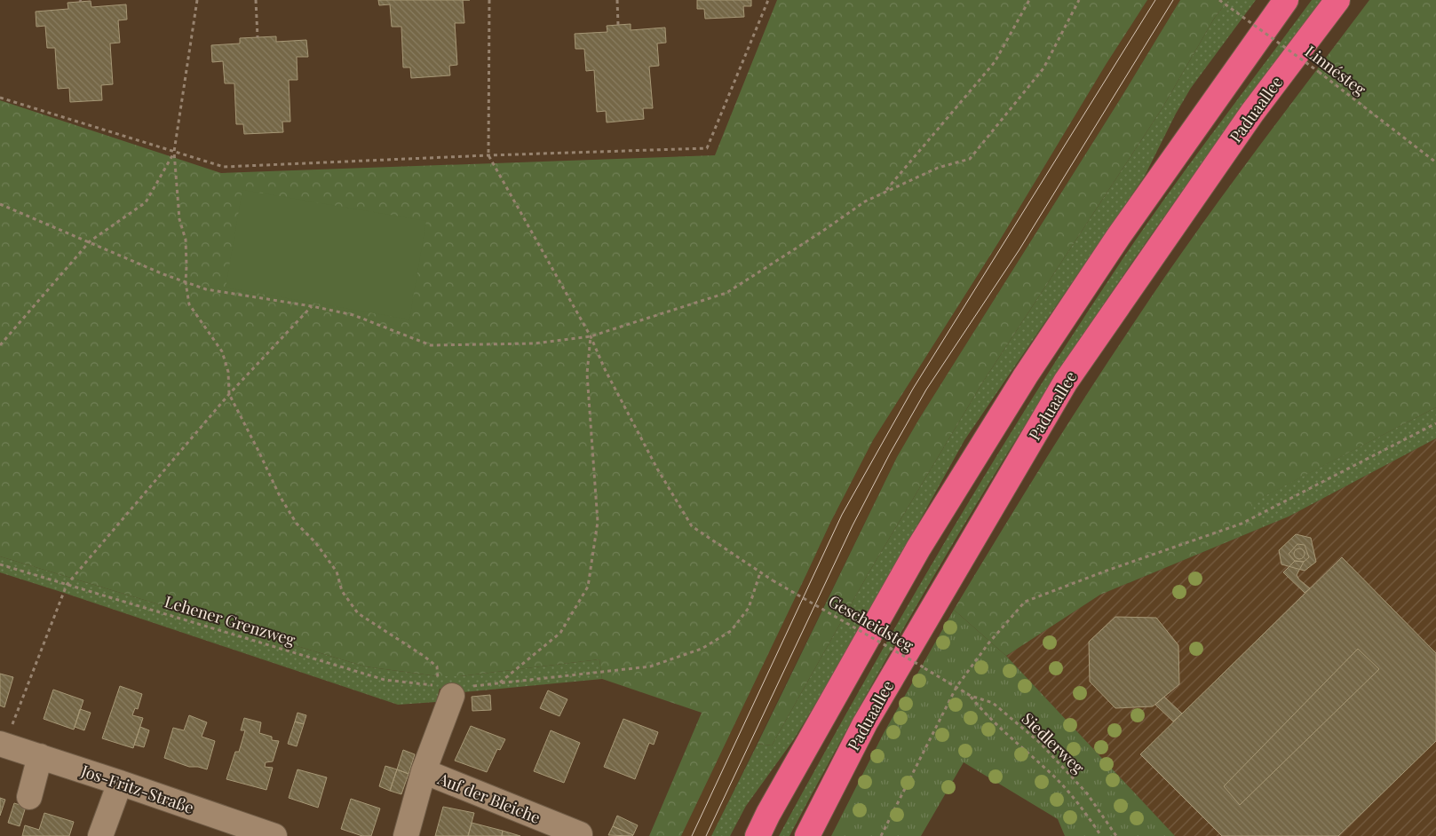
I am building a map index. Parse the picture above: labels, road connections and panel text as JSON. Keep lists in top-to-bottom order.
{
  "streets": {
    "highway": ["Paduaallee"],
    "street": ["Jos-Fritz-Straße", "Auf der Bleiche"],
    "path": [
      "Linnésteg",
      "Lehener Grenzweg",
      "Gescheidsteg",
      "Siedlerweg"
    ]
  },
  "crossings": [
    ["Lehener Grenzweg", "Gescheidsteg"],
    ["Lehener Grenzweg", "Auf der Bleiche"],
    ["Gescheidsteg", "Siedlerweg"]
  ]
}
